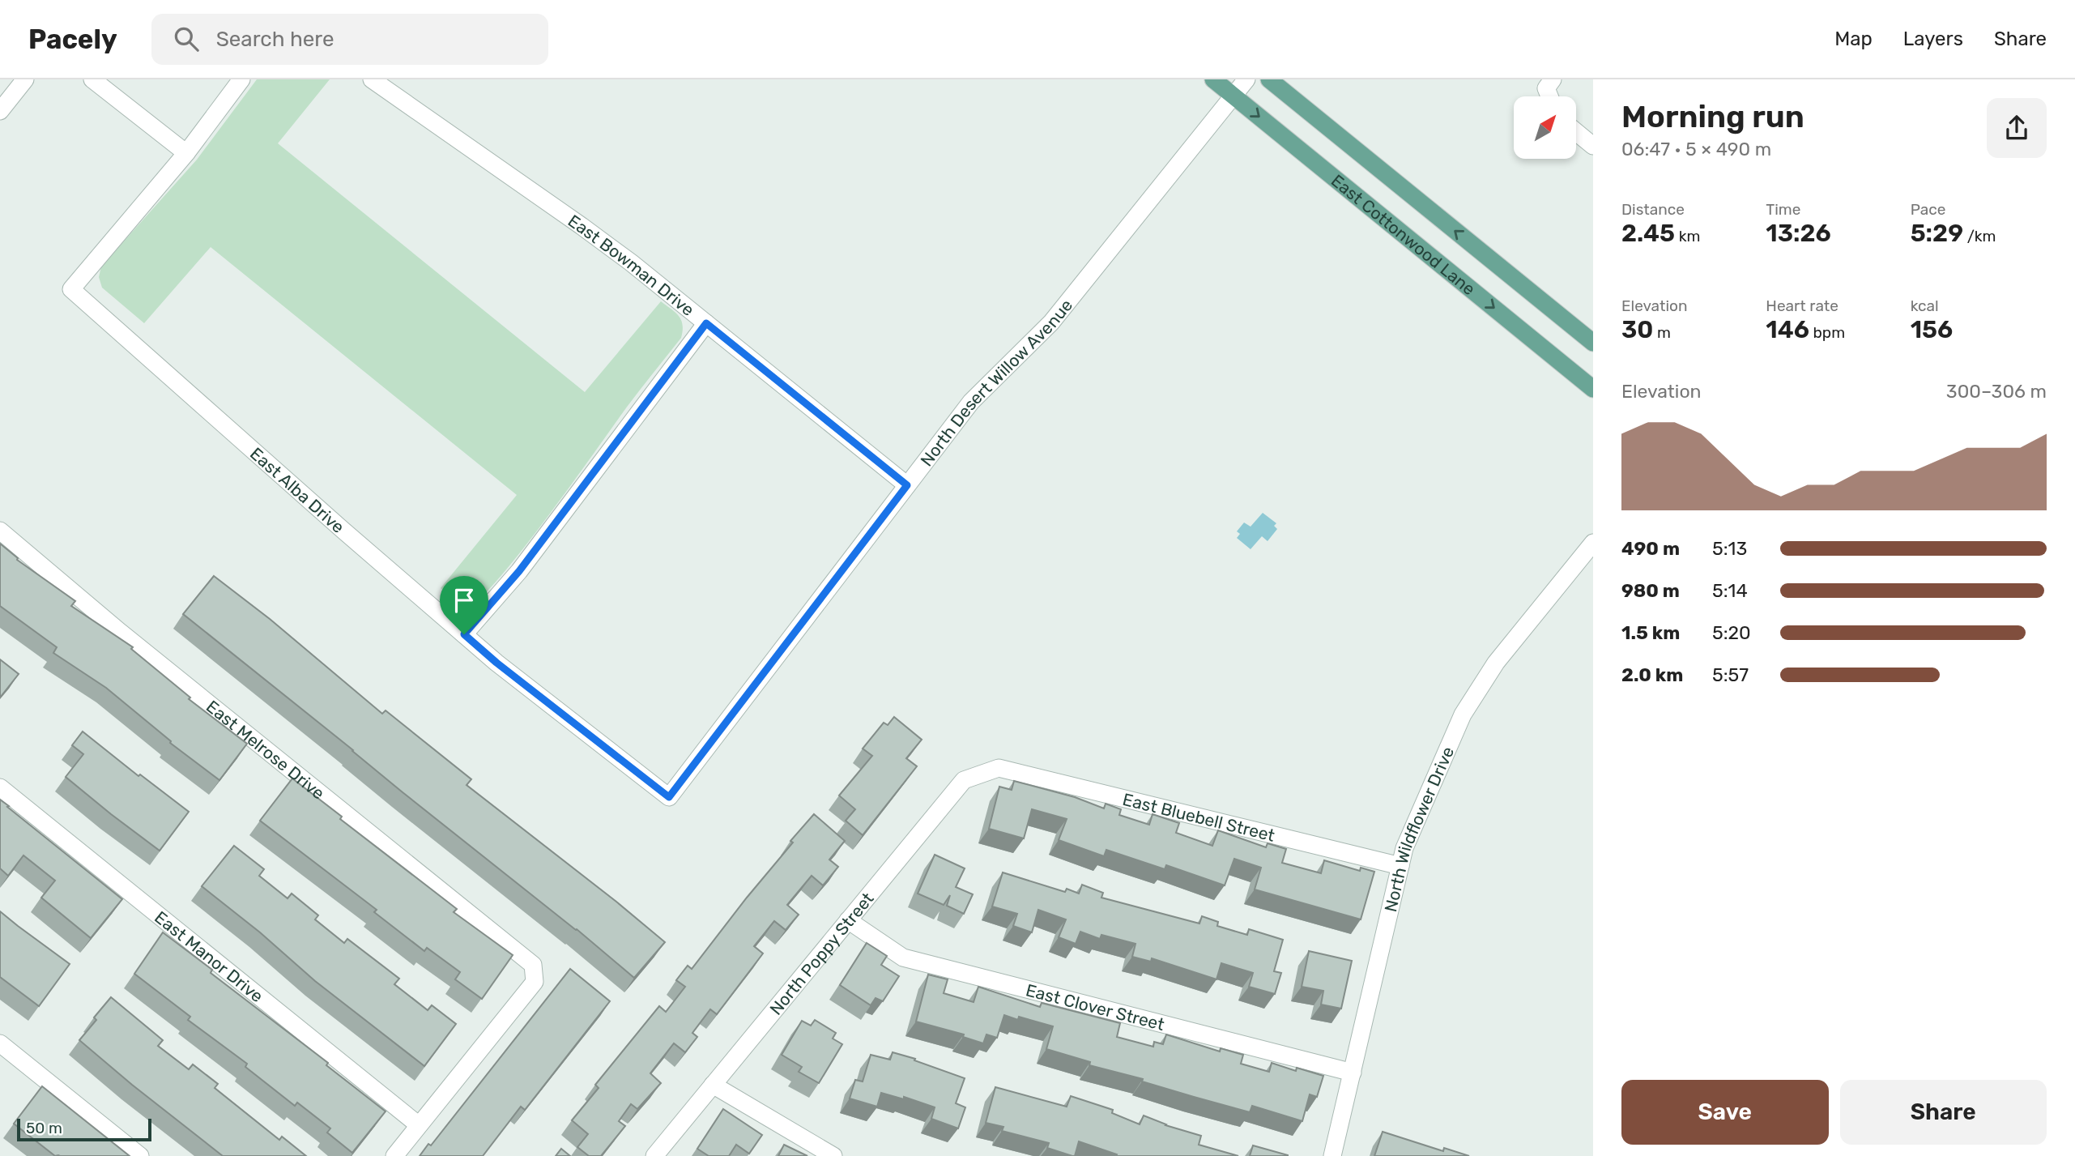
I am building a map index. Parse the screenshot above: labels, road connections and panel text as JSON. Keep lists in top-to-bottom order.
{
  "streets": {
    "main road": ["East Cottonwood Lane"],
    "street": [
      "East Bowman Drive",
      "North Desert Willow Avenue",
      "East Alba Drive",
      "East Melrose Drive",
      "East Bluebell Street",
      "North Wildflower Drive",
      "North Poppy Street",
      "East Manor Drive",
      "East Clover Street"
    ]
  },
  "crossings": [
    ["East Cottonwood Lane", "North Desert Willow Avenue"],
    ["East Bowman Drive", "North Desert Willow Avenue"],
    ["North Desert Willow Avenue", "East Alba Drive"],
    ["East Melrose Drive", "East Manor Drive"],
    ["East Bluebell Street", "North Wildflower Drive"],
    ["East Bluebell Street", "North Poppy Street"],
    ["North Wildflower Drive", "East Clover Street"],
    ["North Poppy Street", "East Clover Street"]
  ],
  "scale_bar": "50 m",
  "north": "top right",
  "page": {
    "header": "Pacely",
    "search": "Search here",
    "nav": ["Map", "Layers", "Share"],
    "heading": ["Morning run", "06:47 · 5 × 490 m"],
    "stats": [
      ["Distance", "2.45 km"],
      ["Time", "13:26"],
      ["Pace", "5:29 /km"],
      ["Elevation", "30 m"],
      ["Heart rate", "146 bpm"],
      ["kcal", "156"]
    ],
    "chart": ["Elevation", "300–306 m"],
    "list": [
      {
        "name": "490 m",
        "note": "5:13"
      },
      {
        "name": "980 m",
        "note": "5:14"
      },
      {
        "name": "1.5 km",
        "note": "5:20"
      },
      {
        "name": "2.0 km",
        "note": "5:57"
      }
    ],
    "buttons": ["Save", "Share"],
    "scale": "50 m"
  }
}
